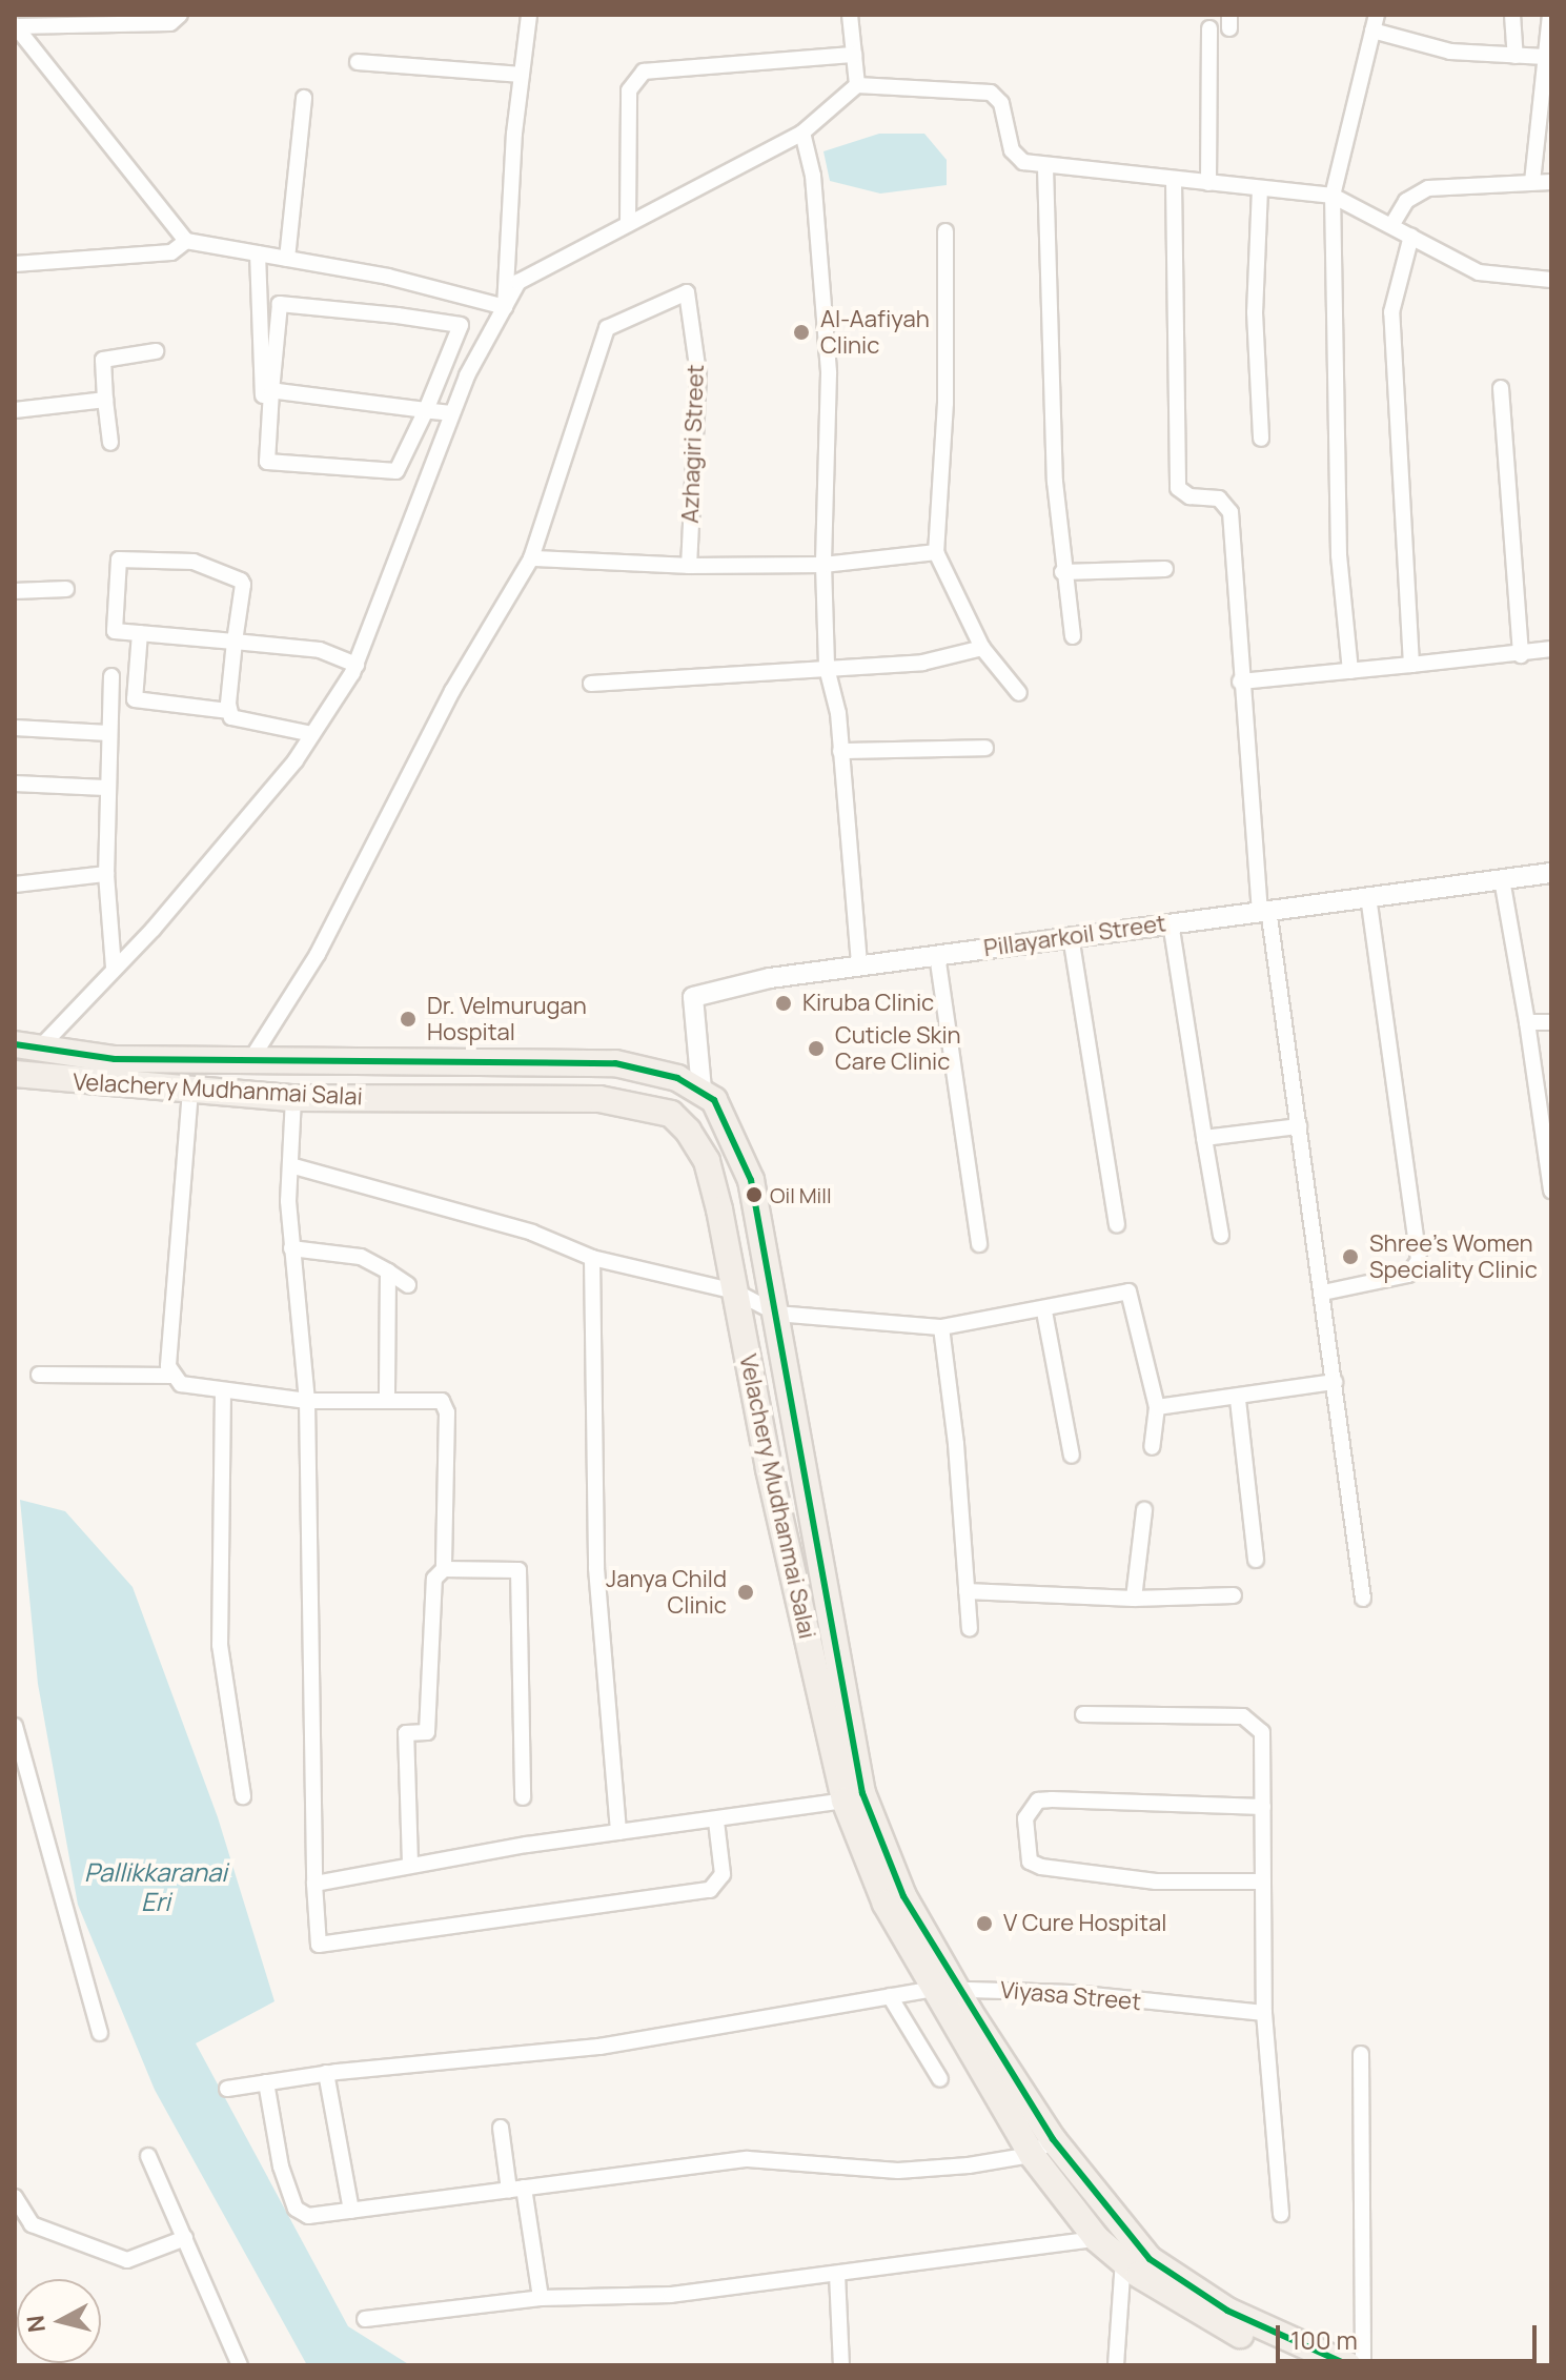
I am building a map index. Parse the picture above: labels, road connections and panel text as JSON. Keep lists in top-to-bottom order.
{
  "streets": {
    "main road": ["Velachery Mudhanmai Salai"],
    "street": ["Azhagiri Street", "Pillayarkoil Street", "Viyasa Street"]
  },
  "crossings": [
    ["Azhagiri Street", "Velachery Mudhanmai Salai"],
    ["Pillayarkoil Street", "Velachery Mudhanmai Salai"],
    ["Velachery Mudhanmai Salai", "Viyasa Street"]
  ],
  "water": ["Pallikkaranai Eri"],
  "places": [
    "Al-Aafiyah Clinic",
    "Kiruba Clinic",
    "Dr. Velmurugan Hospital",
    "Cuticle Skin Care Clinic",
    "Oil Mill",
    "Shree's Women Speciality Clinic",
    "Janya Child Clinic",
    "V Cure Hospital"
  ],
  "scale_bar": "100 m",
  "north": "left"
}
